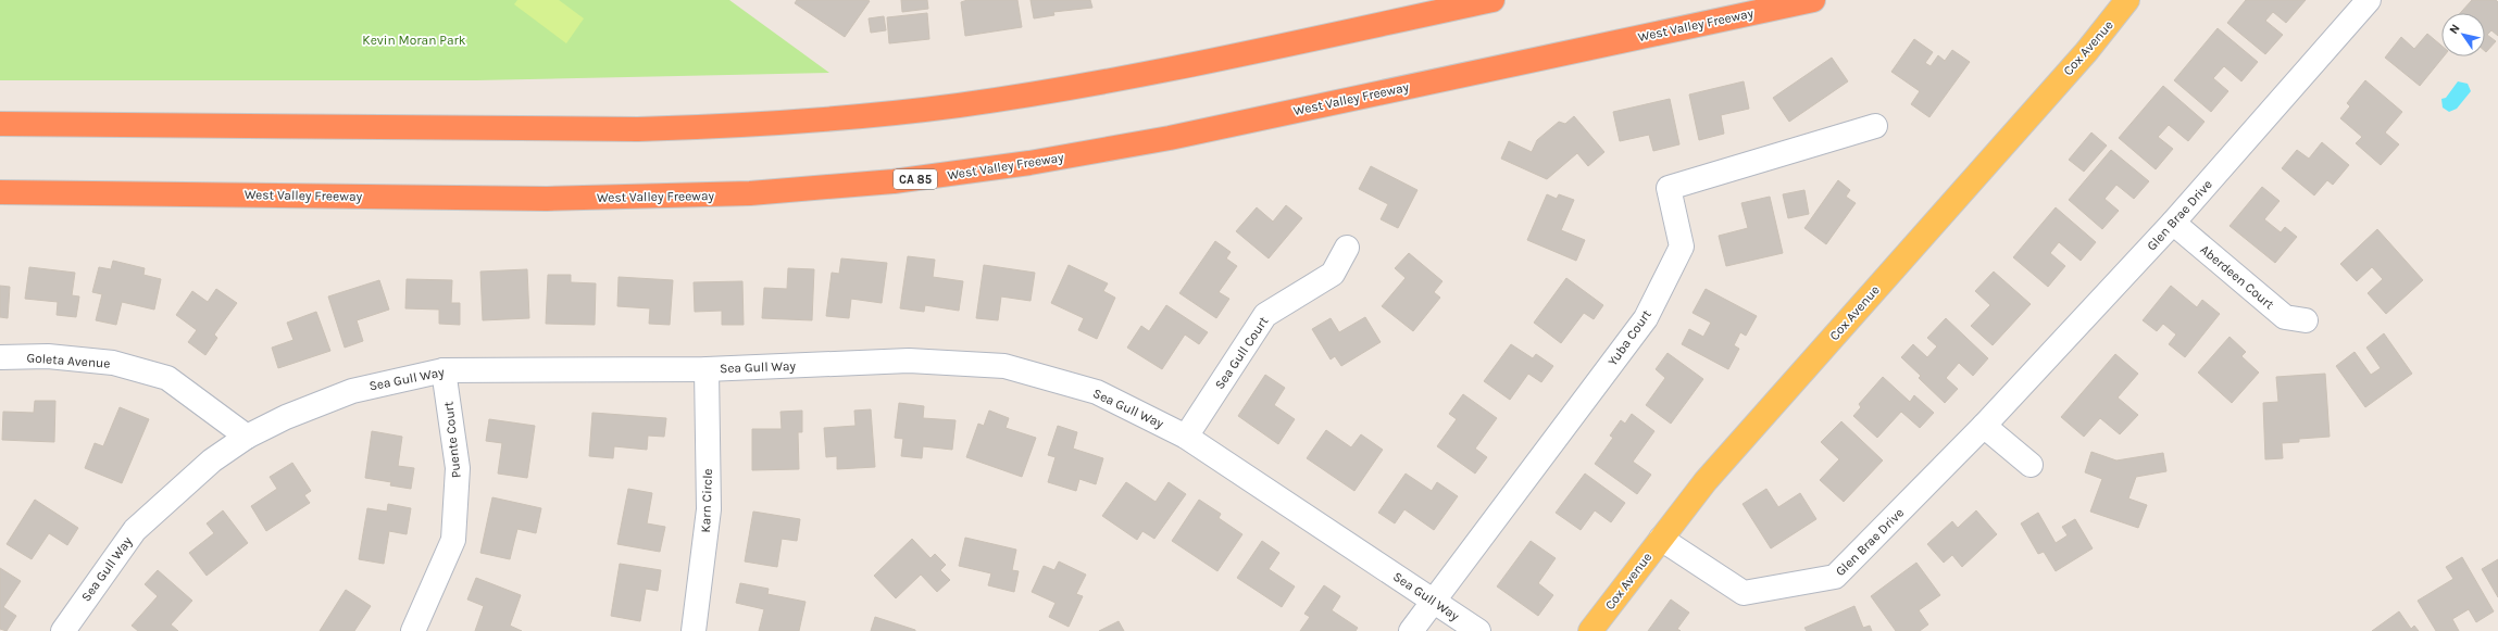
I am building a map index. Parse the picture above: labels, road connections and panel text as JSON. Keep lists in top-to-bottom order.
{
  "streets": {
    "highway": ["West Valley Freeway", "CA 85"],
    "main road": ["Cox Avenue"],
    "street": [
      "Glen Brae Drive",
      "Aberdeen Court",
      "Yuba Court",
      "Sea Gull Court",
      "Goleta Avenue",
      "Sea Gull Way",
      "Puente Court",
      "Karn Circle"
    ]
  },
  "crossings": [
    ["Cox Avenue", "Glen Brae Drive"],
    ["Glen Brae Drive", "Aberdeen Court"],
    ["Yuba Court", "Sea Gull Way"],
    ["Sea Gull Court", "Sea Gull Way"],
    ["Goleta Avenue", "Sea Gull Way"],
    ["Sea Gull Way", "Puente Court"],
    ["Sea Gull Way", "Karn Circle"]
  ],
  "parks": ["Kevin Moran Park"],
  "north": "top left"
}
